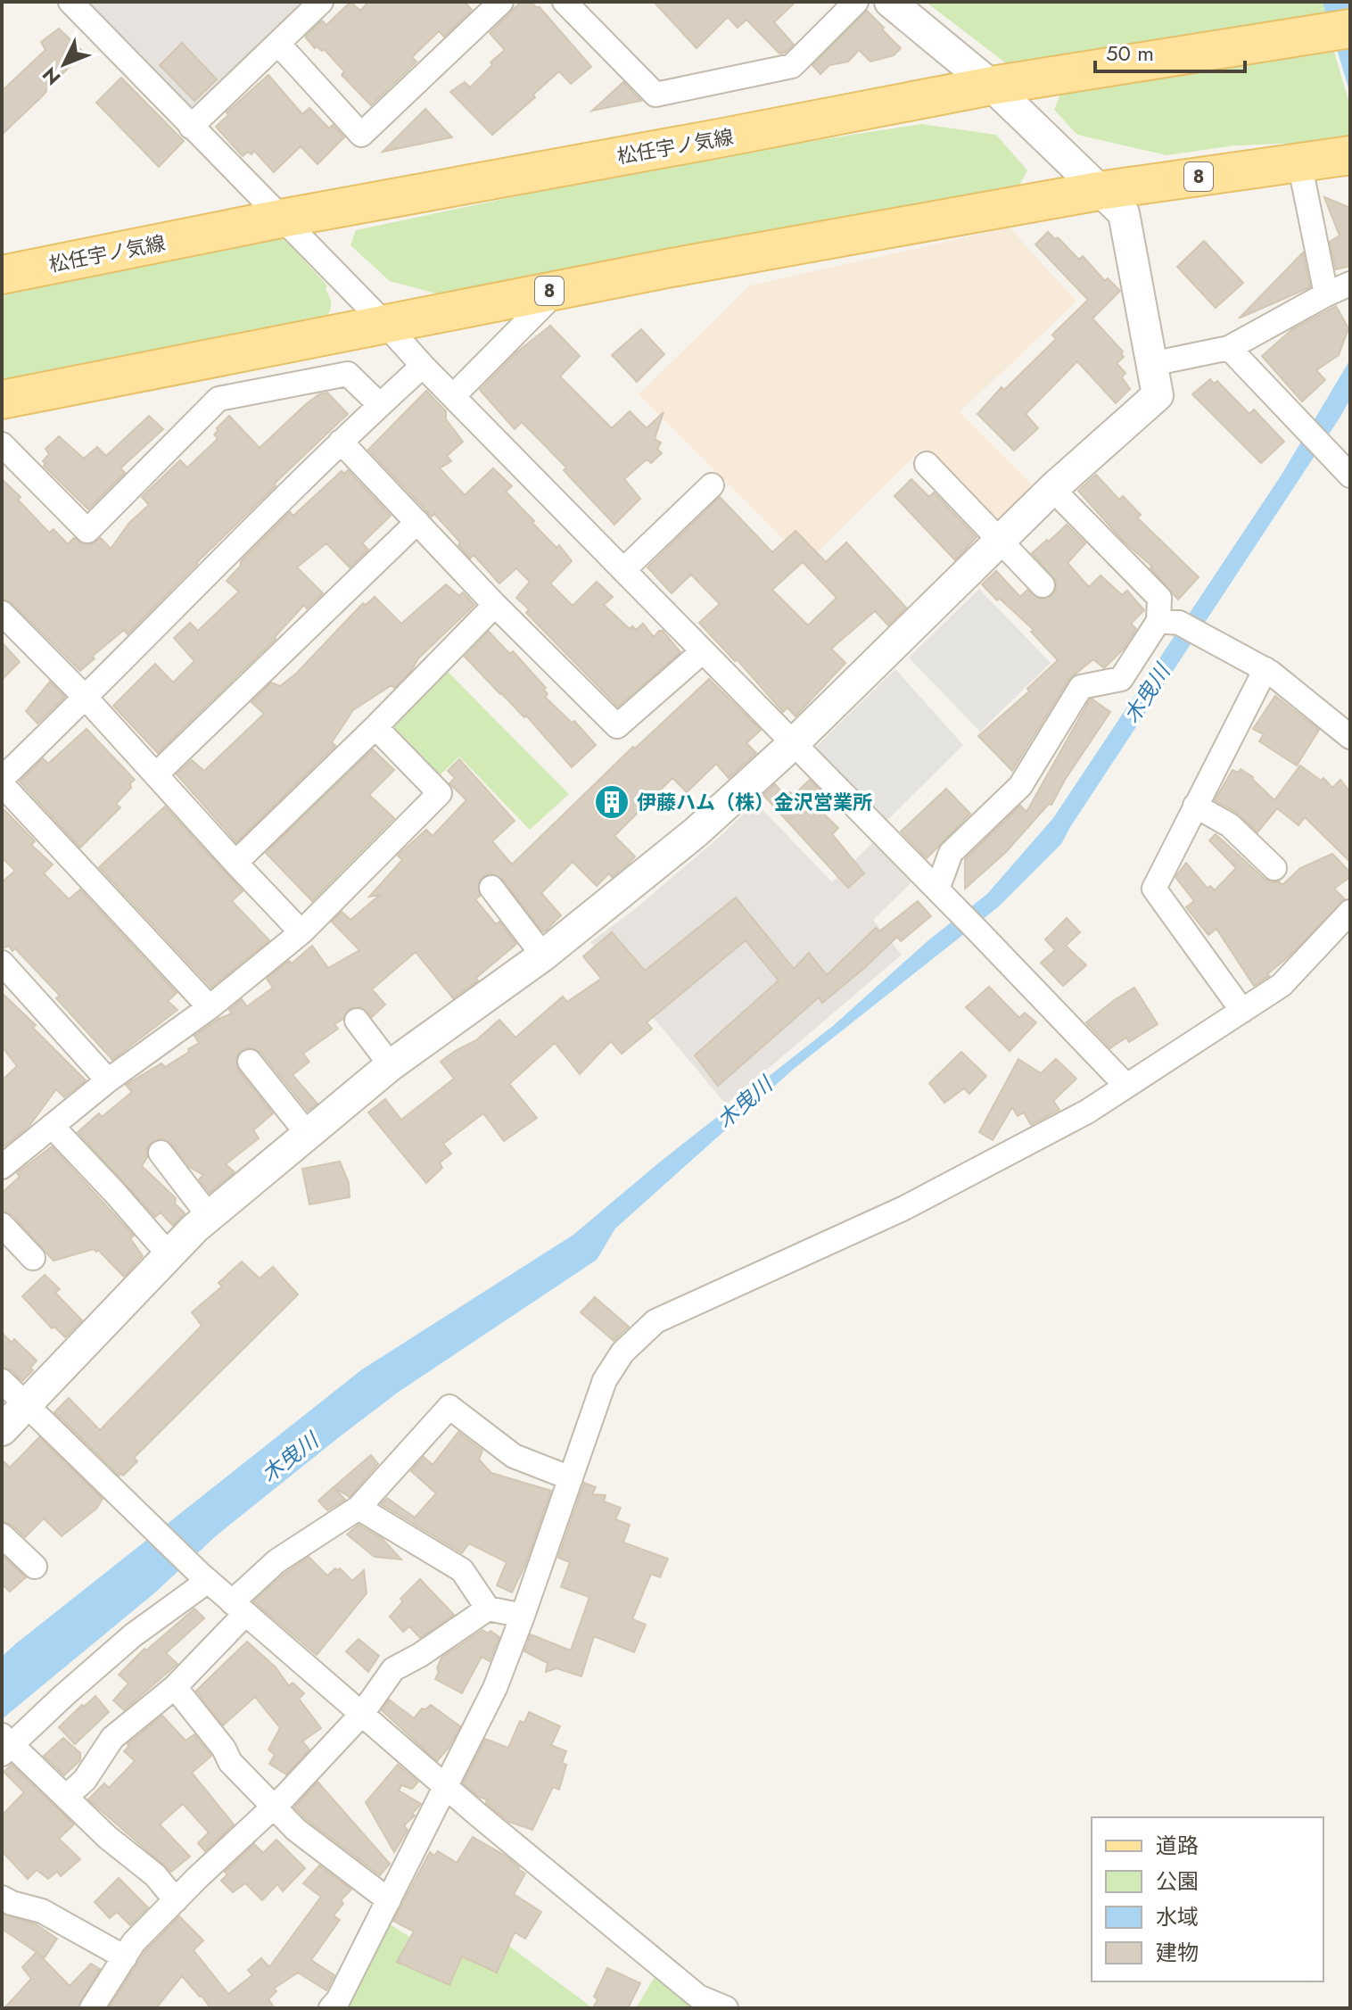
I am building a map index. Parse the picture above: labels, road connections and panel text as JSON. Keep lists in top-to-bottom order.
{
  "streets": {
    "main road": ["松任宇ノ気線", "8"]
  },
  "water": ["木曳川"],
  "places": {
    "building": ["伊藤ハム（株）金沢営業所"]
  },
  "legend": [
    "道路",
    "公園",
    "水域",
    "建物"
  ],
  "scale_bar": "50 m",
  "north": "bottom left"
}
